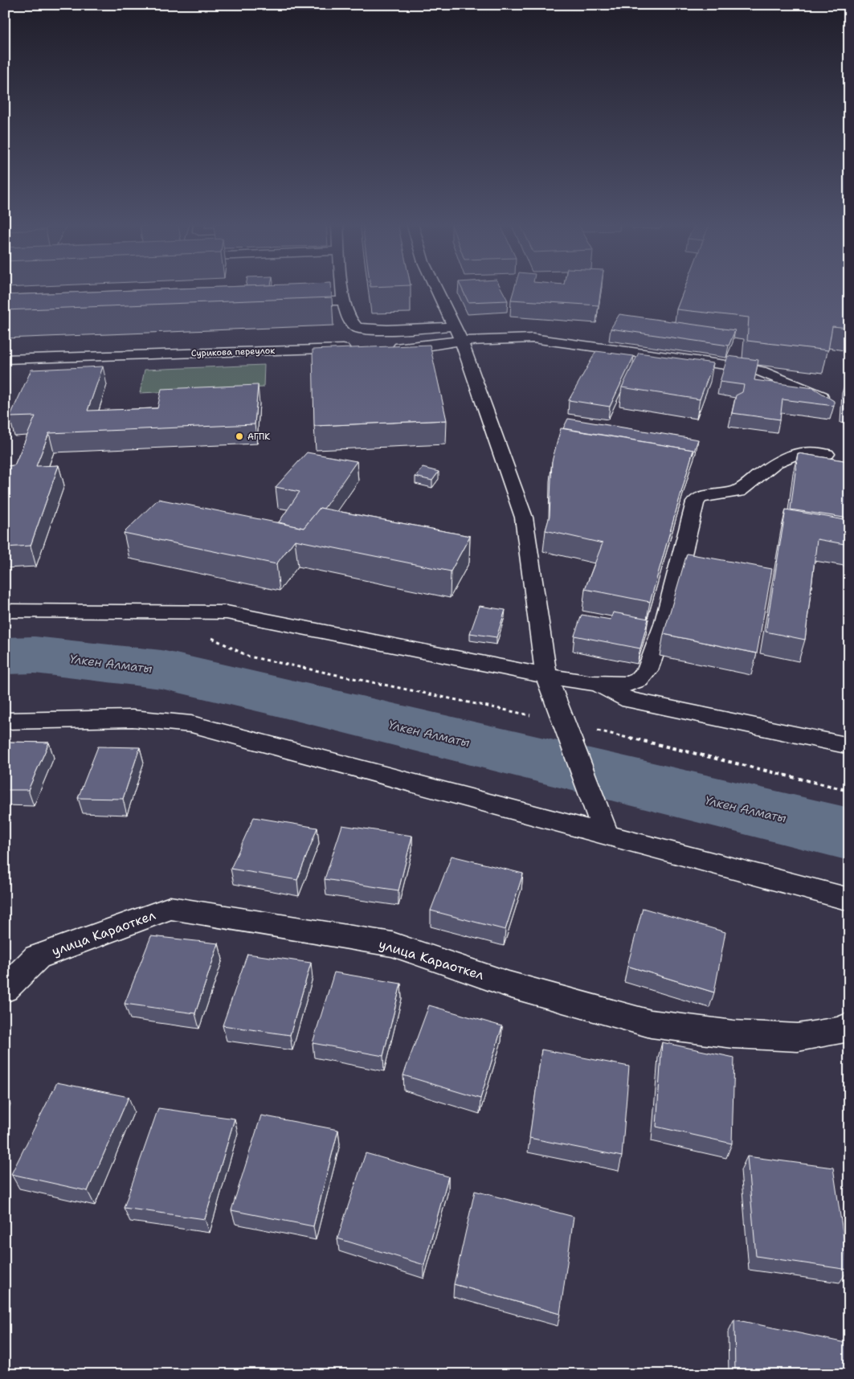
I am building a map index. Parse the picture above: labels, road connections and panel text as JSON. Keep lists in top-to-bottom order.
{
  "streets": {
    "street": ["Сурикова переулок", "улица Караоткел"]
  },
  "water": ["Үлкен Алматы"],
  "places": ["АГПК"]
}
